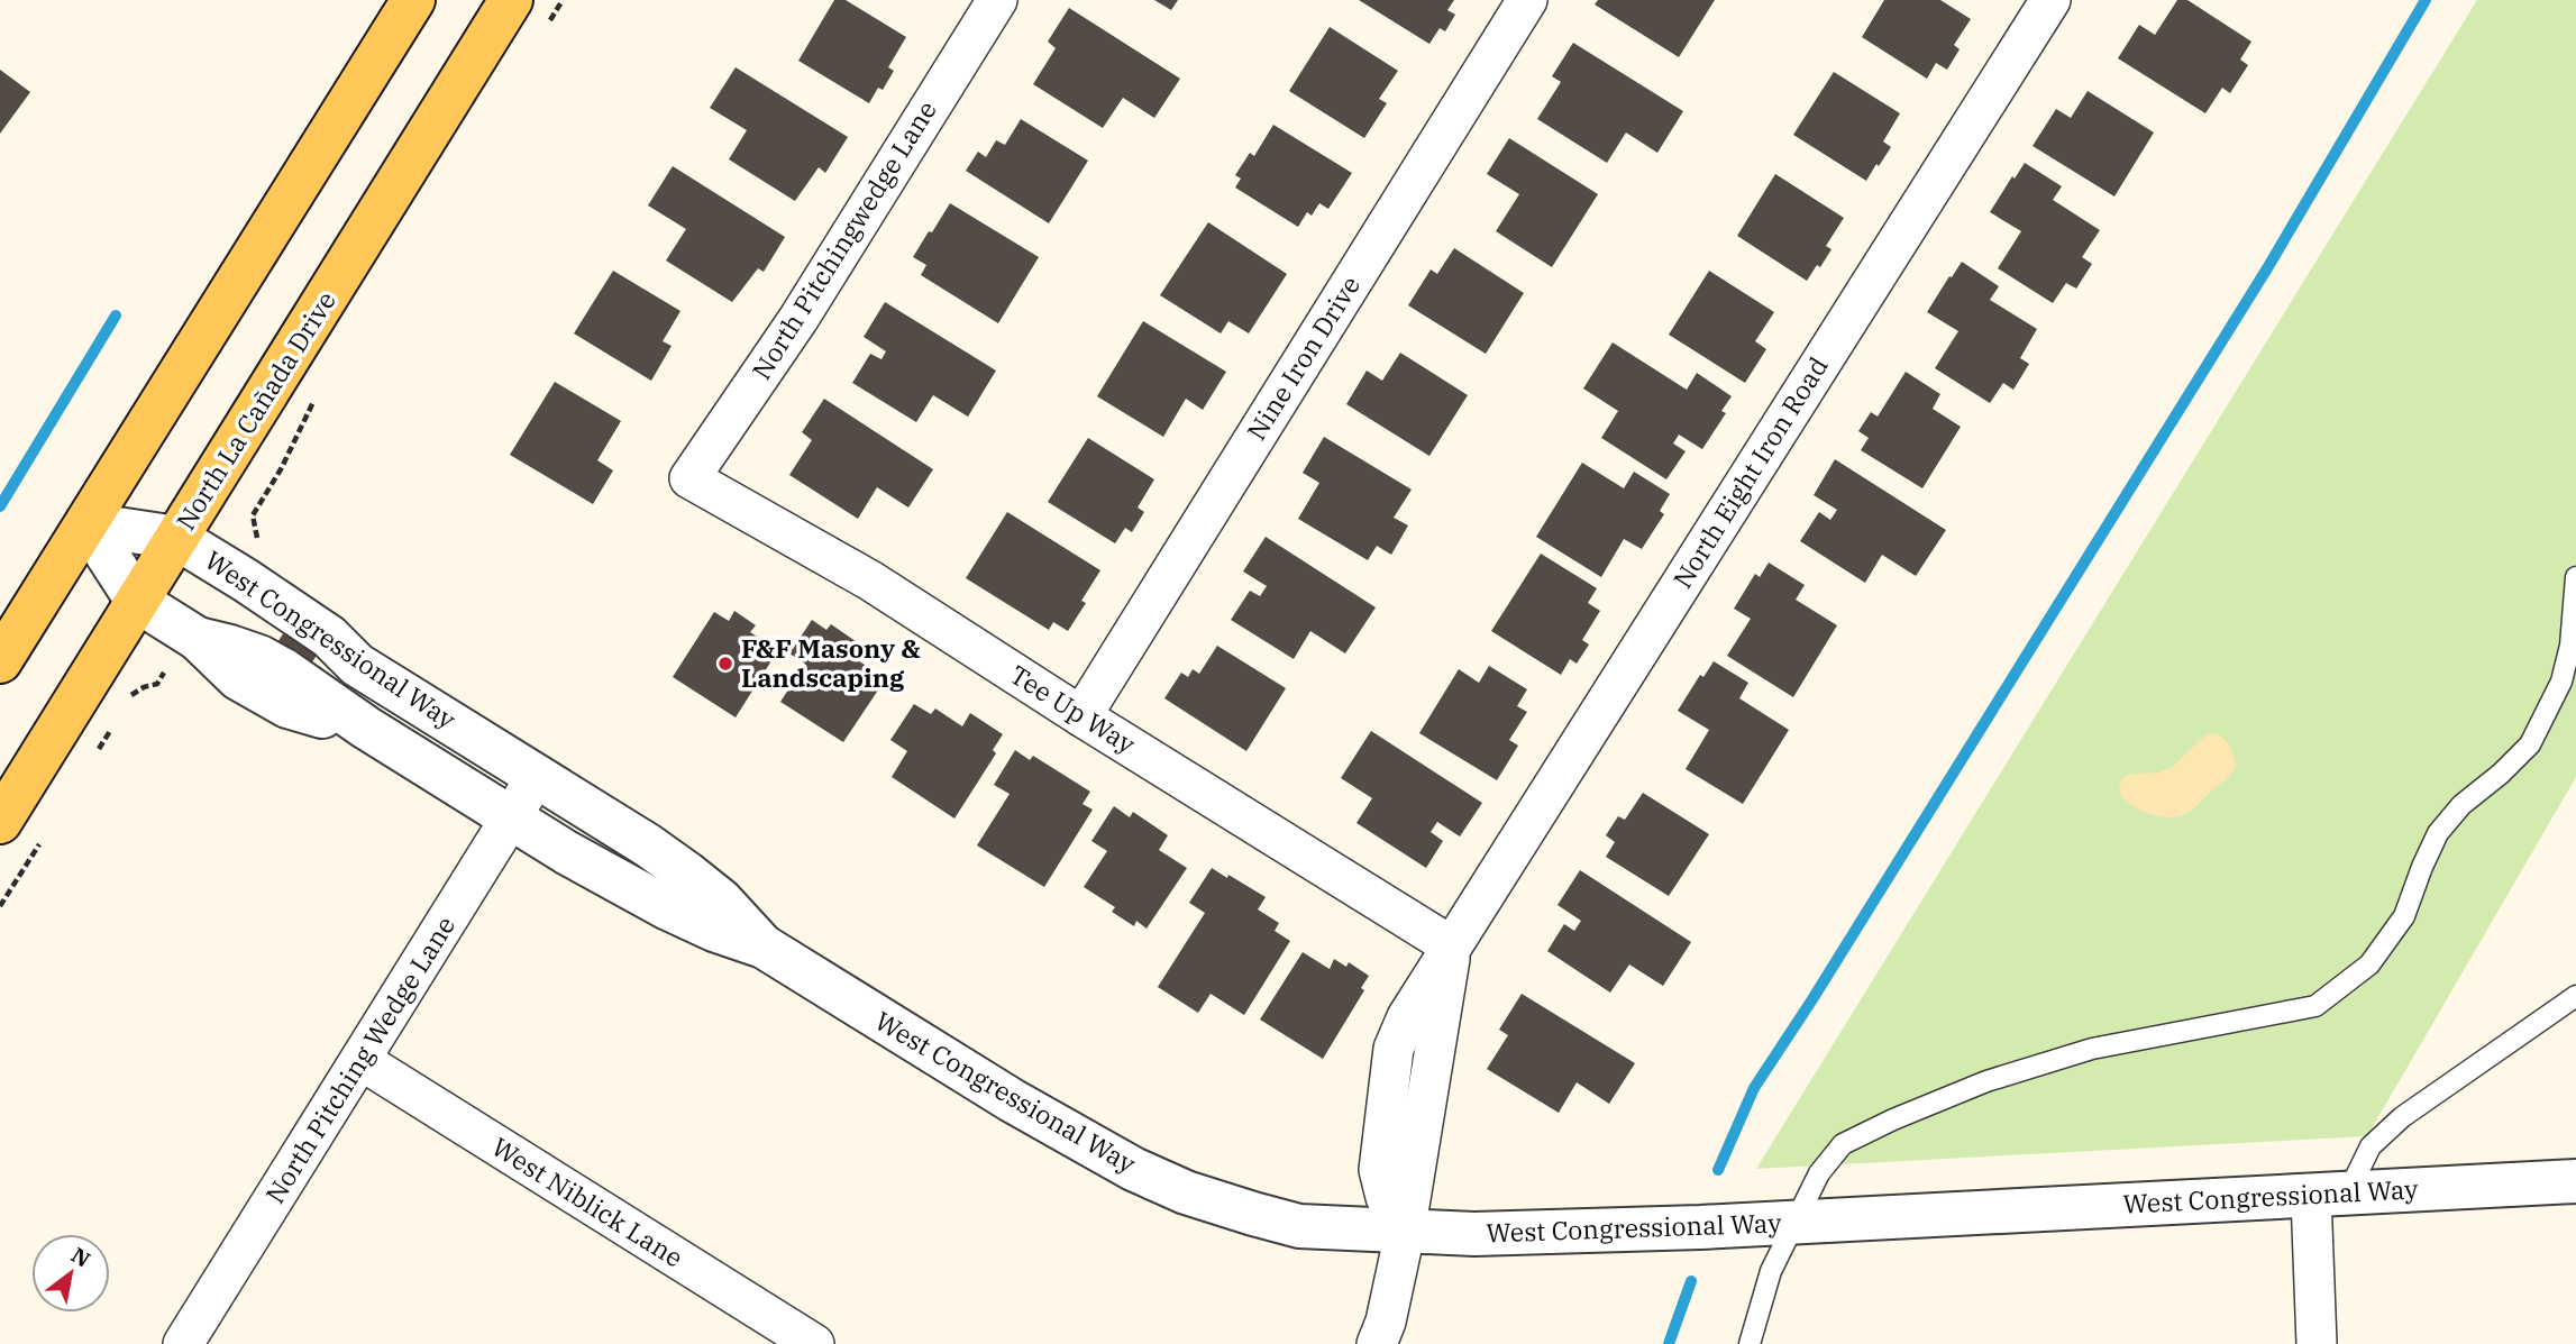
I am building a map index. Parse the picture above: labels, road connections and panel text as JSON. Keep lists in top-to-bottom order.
{
  "streets": {
    "main road": ["North La Cañada Drive"],
    "street": [
      "North Pitchingwedge Lane",
      "Nine Iron Drive",
      "North Eight Iron Road",
      "West Congressional Way",
      "Tee Up Way",
      "North Pitching Wedge Lane",
      "West Niblick Lane"
    ]
  },
  "crossings": [
    ["North Pitchingwedge Lane", "Tee Up Way"],
    ["Nine Iron Drive", "Tee Up Way"],
    ["North La Cañada Drive", "West Congressional Way"],
    ["North Eight Iron Road", "West Congressional Way"],
    ["North Eight Iron Road", "Tee Up Way"],
    ["West Congressional Way", "North Pitching Wedge Lane"],
    ["North Pitching Wedge Lane", "West Niblick Lane"]
  ],
  "places": ["F&F Masony & Landscaping"],
  "north": "top right"
}
